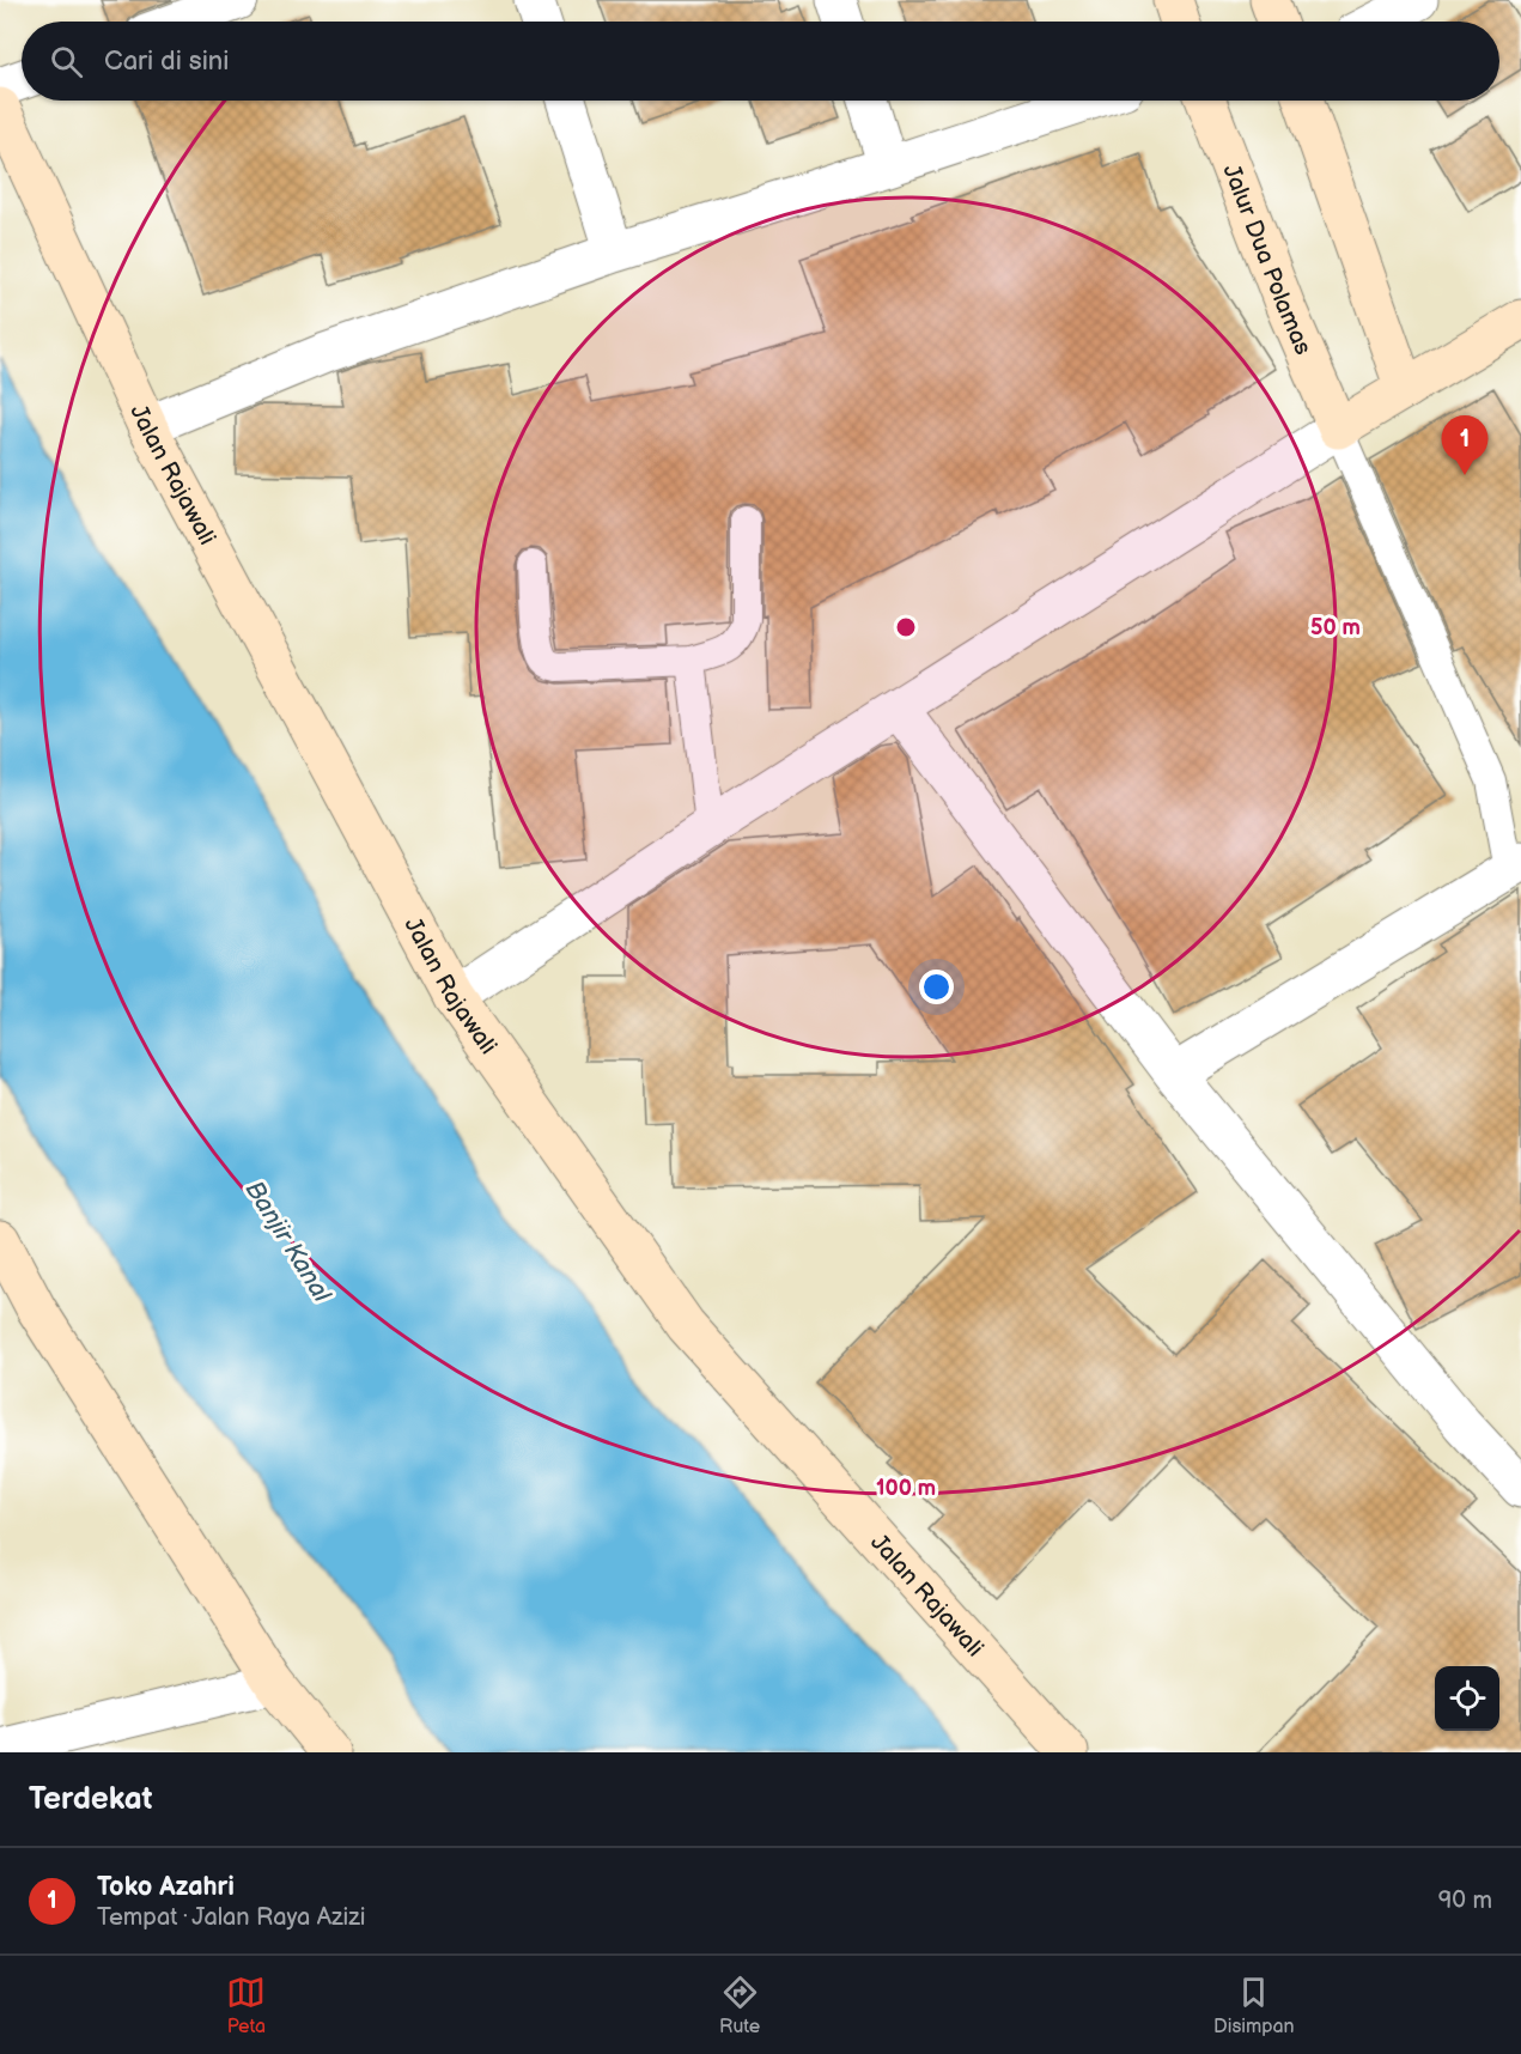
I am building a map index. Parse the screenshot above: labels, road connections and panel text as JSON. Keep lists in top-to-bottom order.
{
  "streets": {
    "street": ["Jalur Dua Polamas", "Jalan Rajawali"]
  },
  "water": ["Banjir Kanal"],
  "page": {
    "search": "Cari di sini",
    "pins": "1",
    "heading": "Terdekat",
    "list": [
      {
        "mark": "1",
        "name": "Toko Azahri",
        "note": "Tempat · Jalan Raya Azizi",
        "value": "90 m"
      }
    ],
    "nav": ["Peta", "Rute", "Disimpan"]
  },
  "rings": ["50 m", "100 m"]
}
